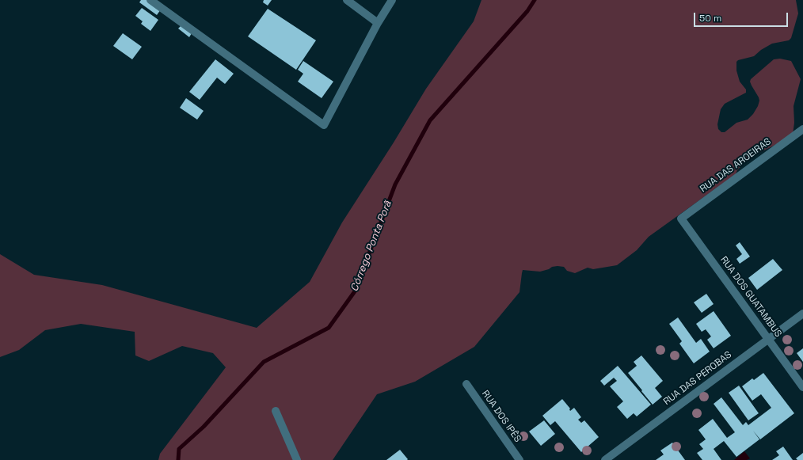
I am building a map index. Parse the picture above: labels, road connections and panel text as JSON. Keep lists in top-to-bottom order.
{
  "streets": {
    "street": [
      "RUA DAS AROEIRAS",
      "RUA DOS GUATAMBUS",
      "RUA DAS PEROBAS",
      "RUA DOS IPÊS"
    ]
  },
  "crossings": [
    ["RUA DAS AROEIRAS", "RUA DOS GUATAMBUS"],
    ["RUA DOS GUATAMBUS", "RUA DAS PEROBAS"]
  ],
  "water": ["Córrego Ponta Porã"],
  "scale_bar": "50 m"
}
